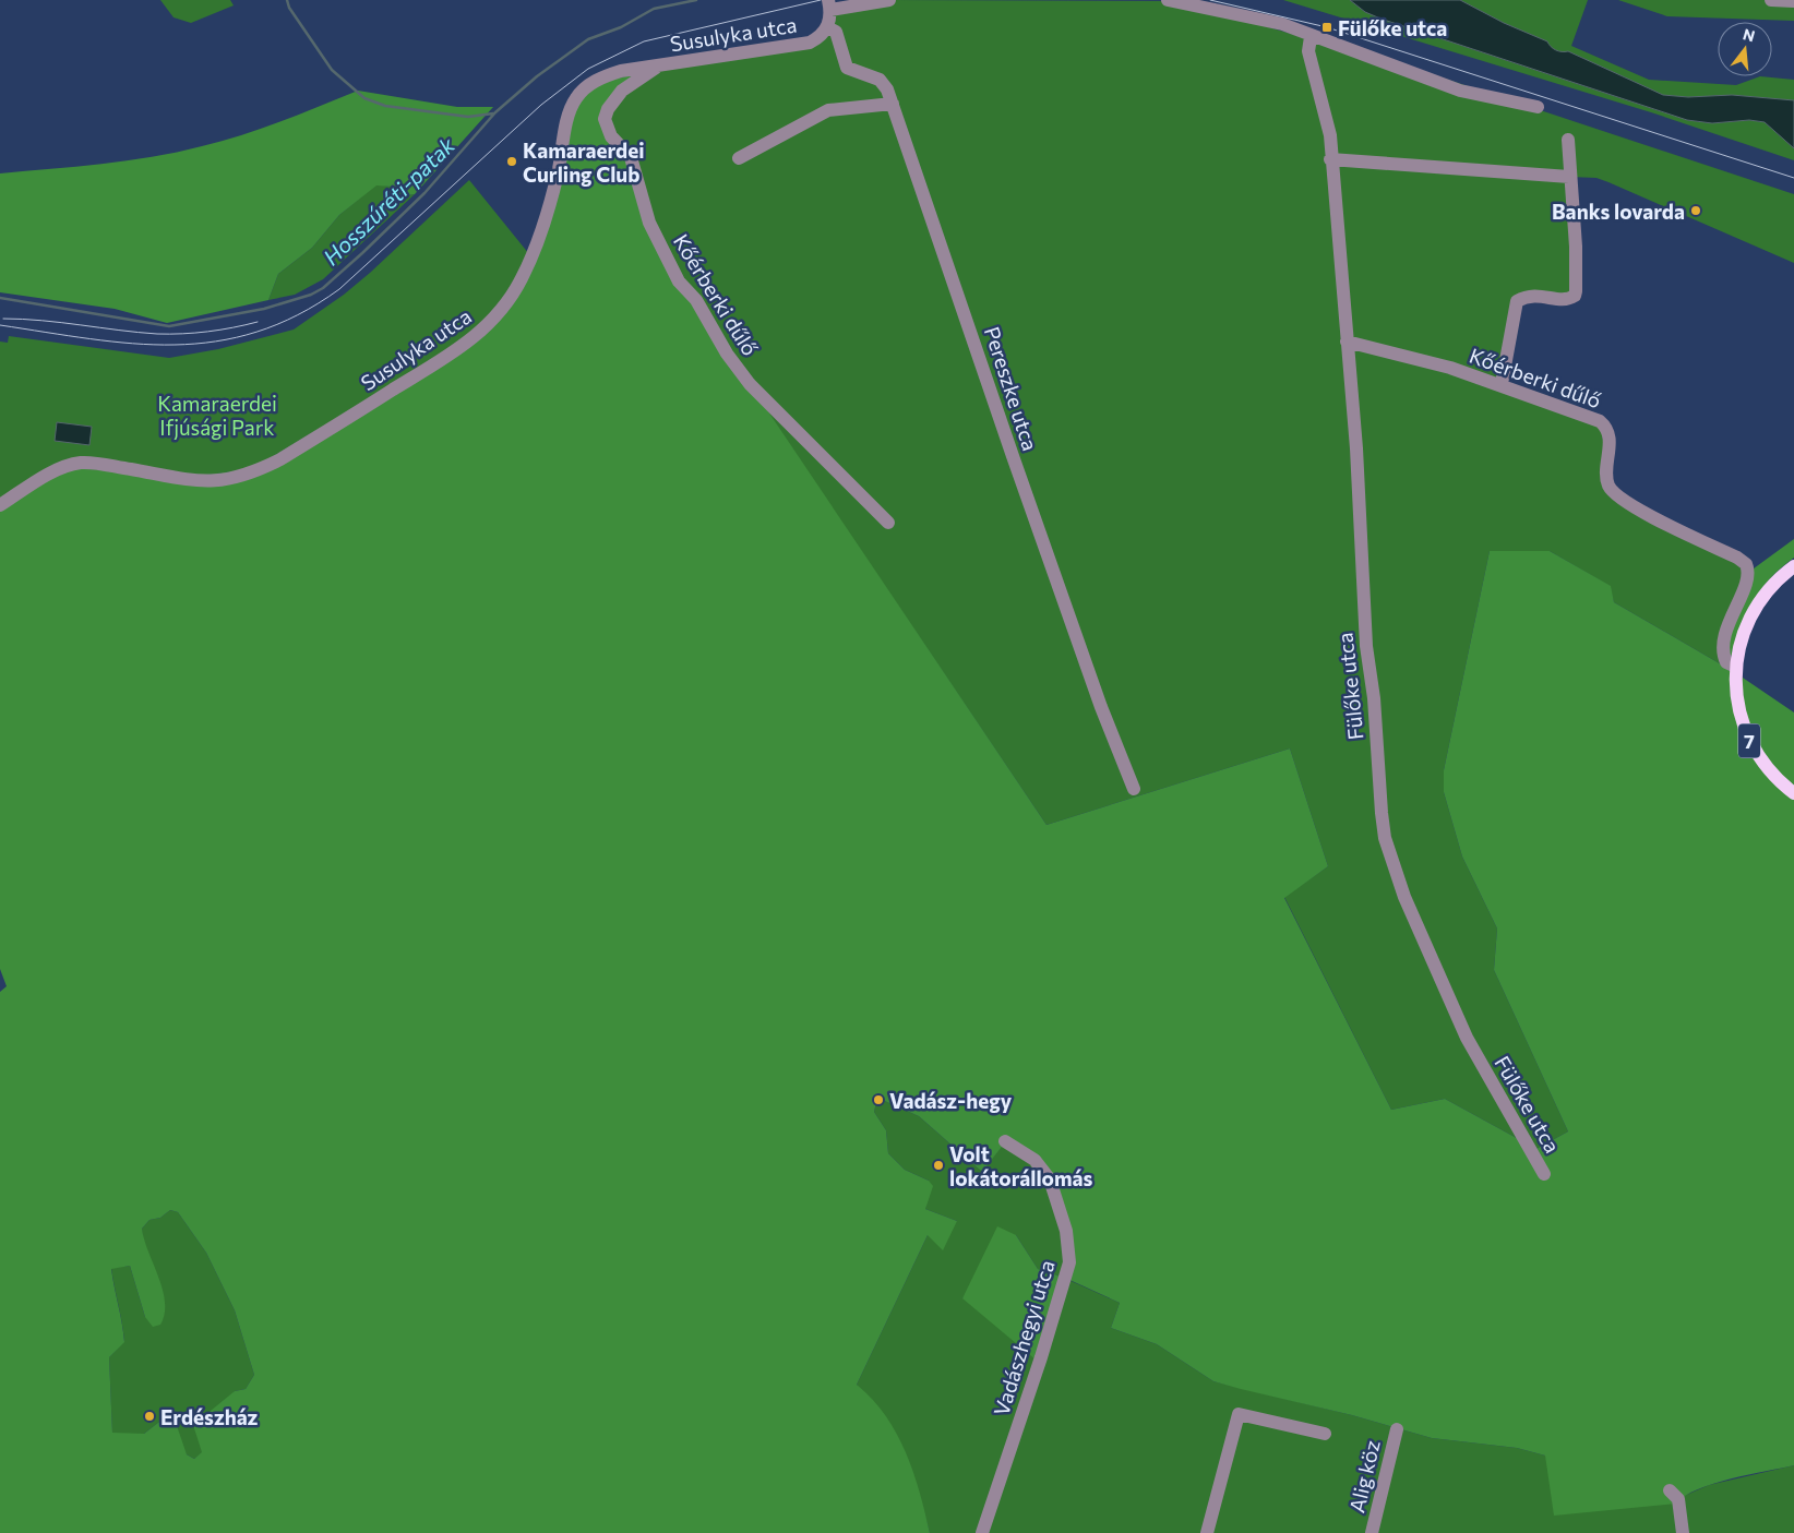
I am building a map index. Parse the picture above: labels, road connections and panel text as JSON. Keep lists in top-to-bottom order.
{
  "streets": {
    "main road": ["7"],
    "street": [
      "Susulyka utca",
      "Kőérberki dűlő",
      "Pereszke utca",
      "Fülőke utca",
      "Vadászhegyi utca",
      "Alig köz"
    ]
  },
  "crossings": [
    ["Susulyka utca", "Kőérberki dűlő"],
    ["Susulyka utca", "Pereszke utca"],
    ["Kőérberki dűlő", "Fülőke utca"],
    ["Kőérberki dűlő", "7"]
  ],
  "water": ["Hosszúréti-patak"],
  "parks": ["Kamaraerdei Ifjúsági Park"],
  "places": {
    "transit": ["Fülőke utca"],
    "other": [
      "Kamaraerdei Curling Club",
      "Banks lovarda",
      "Vadász-hegy",
      "Volt lokátorállomás",
      "Erdészház"
    ]
  },
  "north": "top"
}
